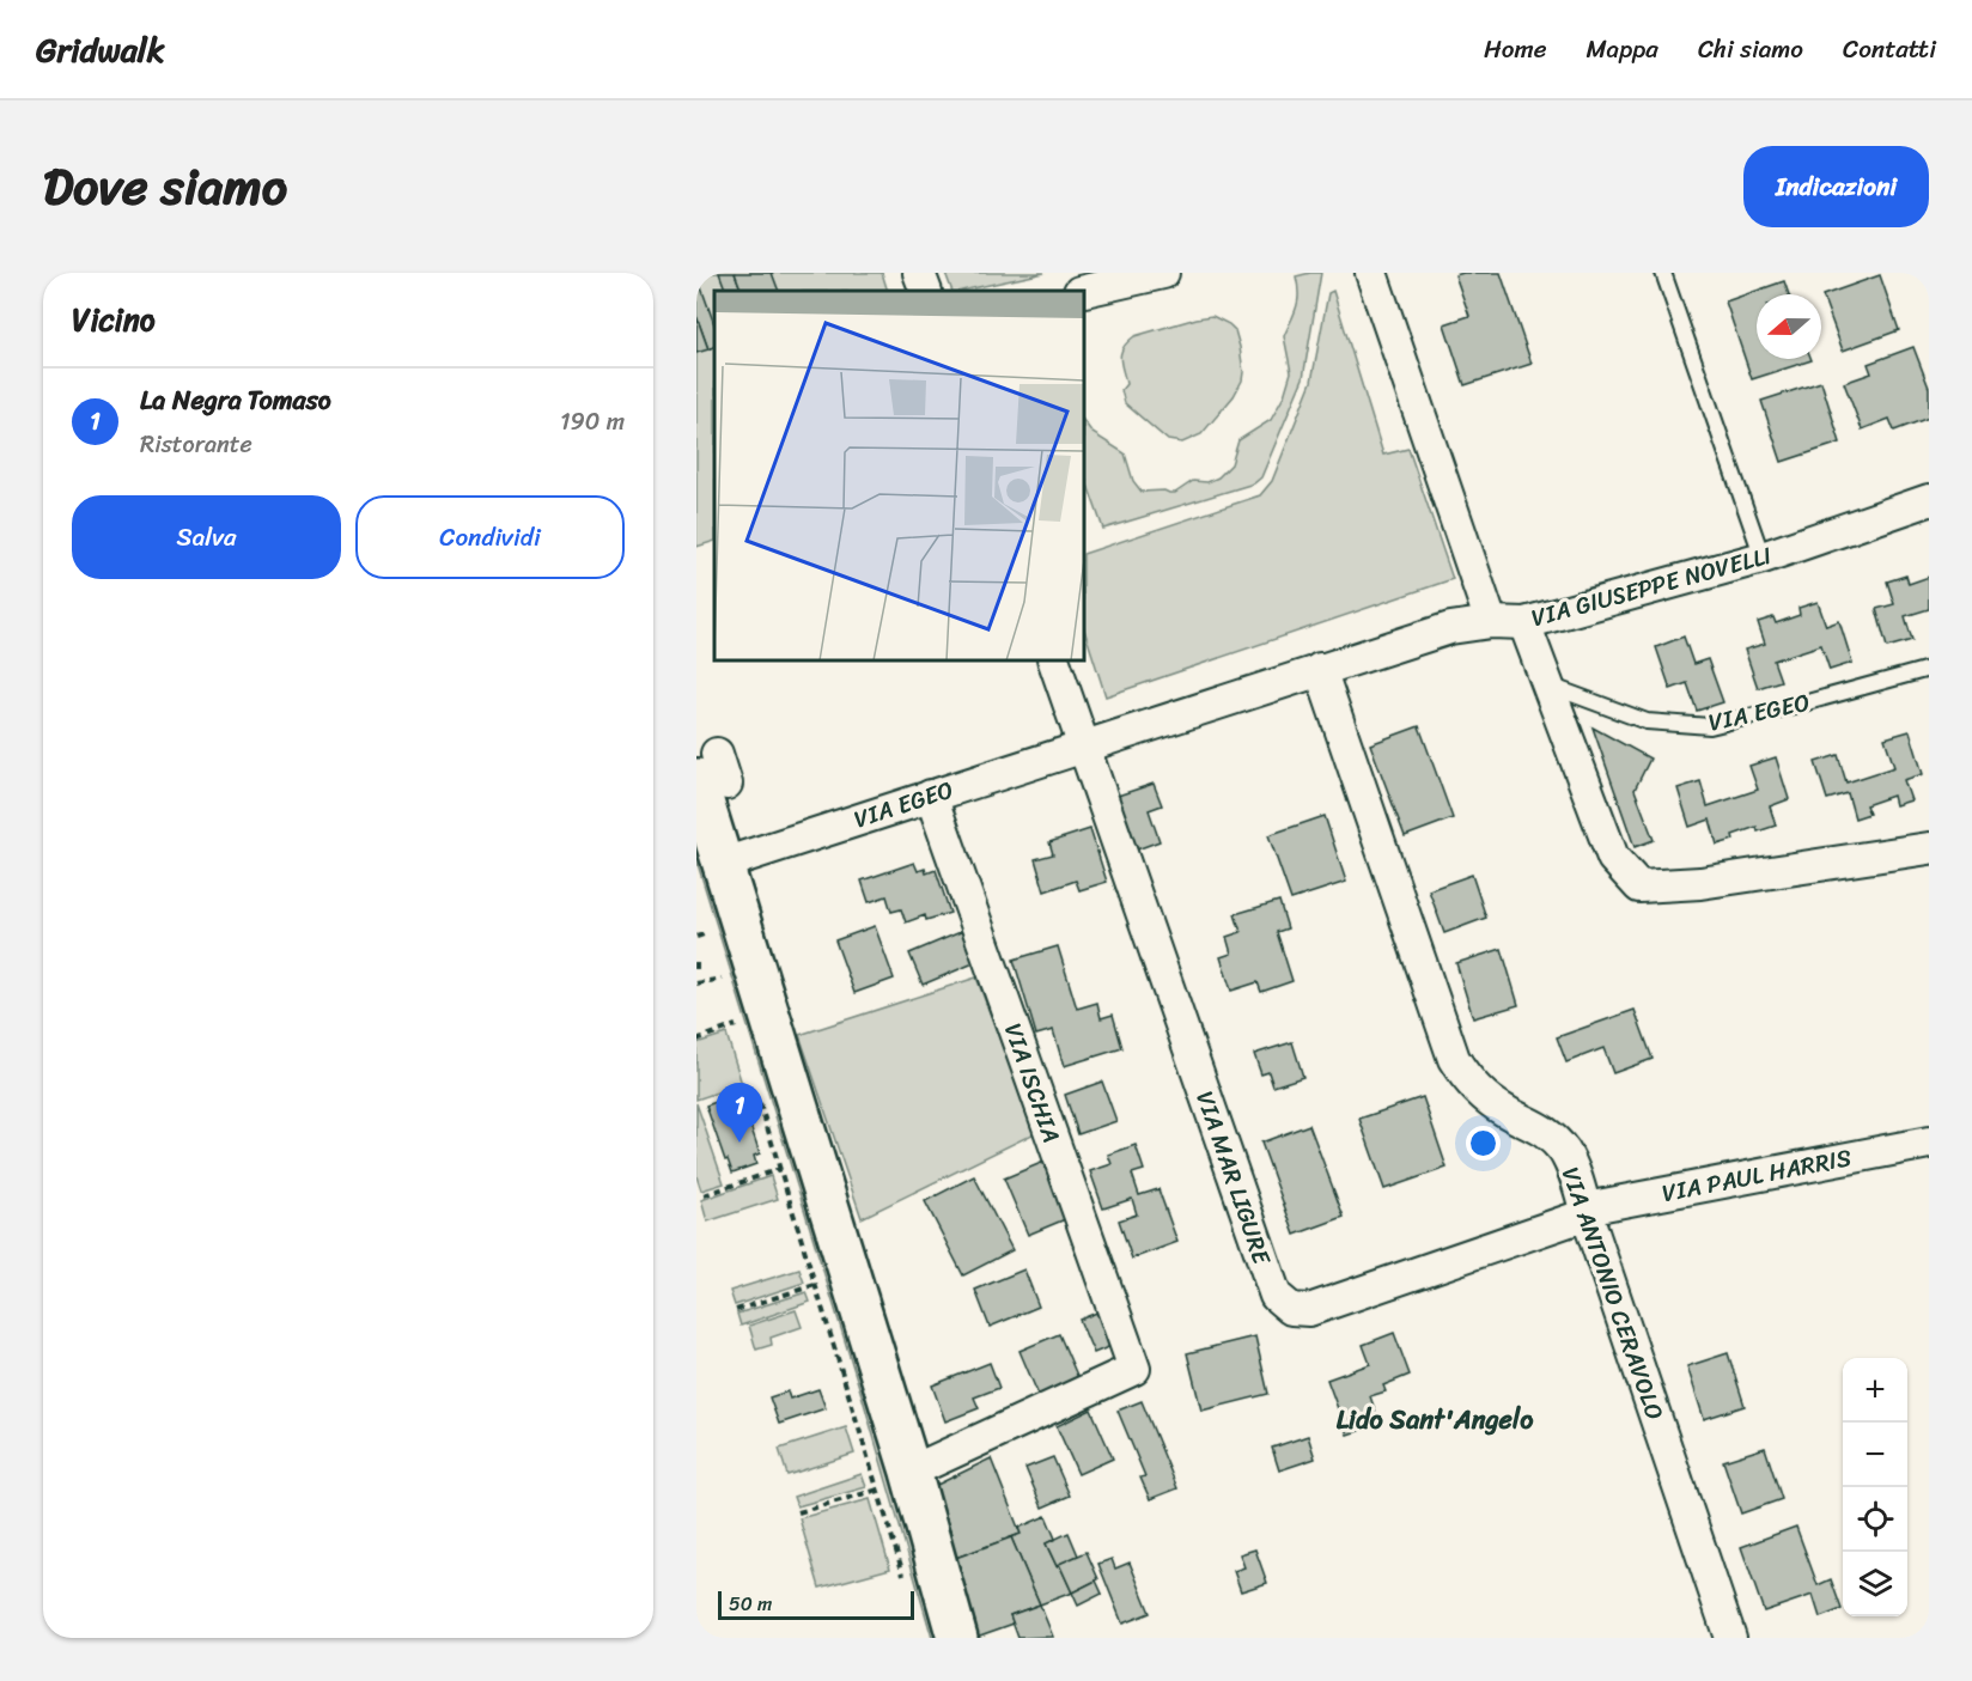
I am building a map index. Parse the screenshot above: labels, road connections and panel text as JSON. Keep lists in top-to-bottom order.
{
  "streets": {
    "street": [
      "VIA GIUSEPPE NOVELLI",
      "VIA EGEO",
      "VIA ISCHIA",
      "VIA PAUL HARRIS",
      "VIA MAR LIGURE",
      "VIA ANTONIO CERAVOLO"
    ]
  },
  "crossings": [
    ["VIA GIUSEPPE NOVELLI", "VIA EGEO"],
    ["VIA GIUSEPPE NOVELLI", "VIA MAR LIGURE"],
    ["VIA GIUSEPPE NOVELLI", "VIA ANTONIO CERAVOLO"],
    ["VIA EGEO", "VIA ISCHIA"],
    ["VIA EGEO", "VIA MAR LIGURE"],
    ["VIA PAUL HARRIS", "VIA MAR LIGURE"],
    ["VIA PAUL HARRIS", "VIA ANTONIO CERAVOLO"],
    ["VIA MAR LIGURE", "VIA ANTONIO CERAVOLO"]
  ],
  "districts": ["Lido Sant'Angelo"],
  "scale_bar": "50 m",
  "north": "left",
  "page": {
    "header": "Gridwalk",
    "nav": [
      "Home",
      "Mappa",
      "Chi siamo",
      "Contatti"
    ],
    "title": "Dove siamo",
    "buttons": [
      "Indicazioni",
      ["Salva", "Condividi"]
    ],
    "heading": "Vicino",
    "list": [
      {
        "mark": "1",
        "name": "La Negra Tomaso",
        "note": "Ristorante",
        "value": "190 m"
      }
    ],
    "pins": "1",
    "map_buttons": ["+", "−"],
    "scale": "50 m"
  }
}
